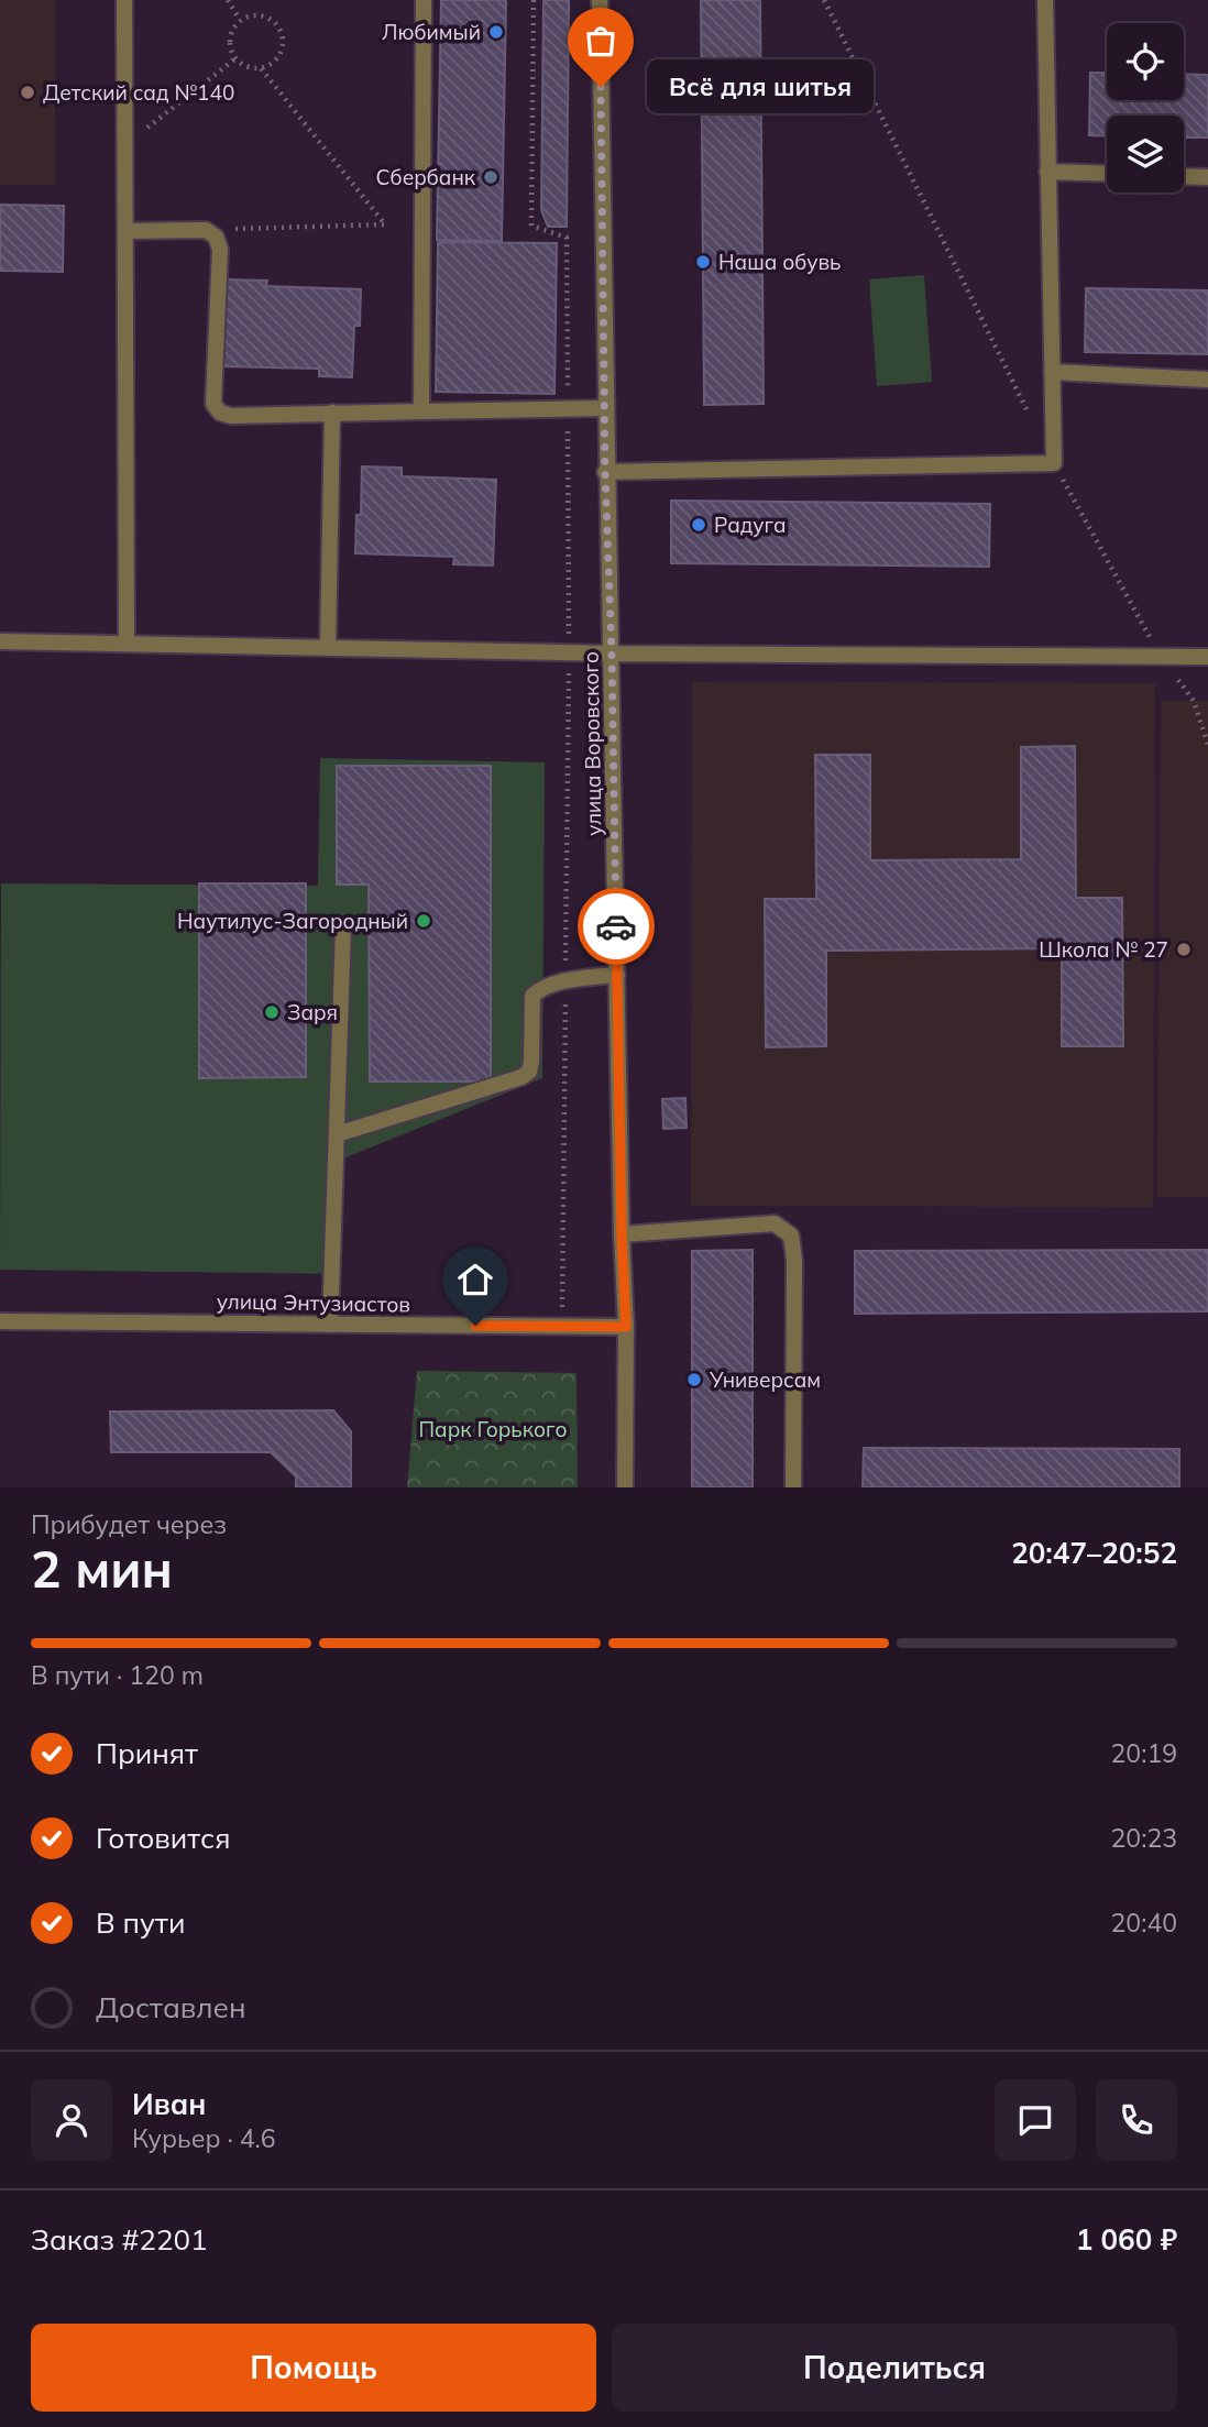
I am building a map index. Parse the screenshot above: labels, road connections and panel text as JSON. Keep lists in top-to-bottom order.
{
  "streets": {
    "street": ["улица Воровского", "улица Энтузиастов"]
  },
  "crossings": [
    ["улица Воровского", "улица Энтузиастов"]
  ],
  "parks": ["Парк Горького"],
  "places": [
    "Любимый",
    "Всё для шитья",
    "Детский сад №140",
    "Сбербанк",
    "Наша обувь",
    "Радуга",
    "Наутилус-Загородный",
    "Школа № 27",
    "Заря",
    "Универсам"
  ],
  "page": {
    "bubble": "Всё для шитья",
    "heading": ["2 мин", "Прибудет через", "20:47–20:52"],
    "panel": [
      "Иван",
      "Курьер · 4.6",
      "Заказ #2201",
      "1 060 ₽"
    ],
    "bar": "В пути · 120 m",
    "list": [
      ["Принят", "20:19"],
      ["Готовится", "20:23"],
      ["В пути", "20:40"],
      "Доставлен"
    ],
    "buttons": ["Помощь", "Поделиться"]
  }
}
